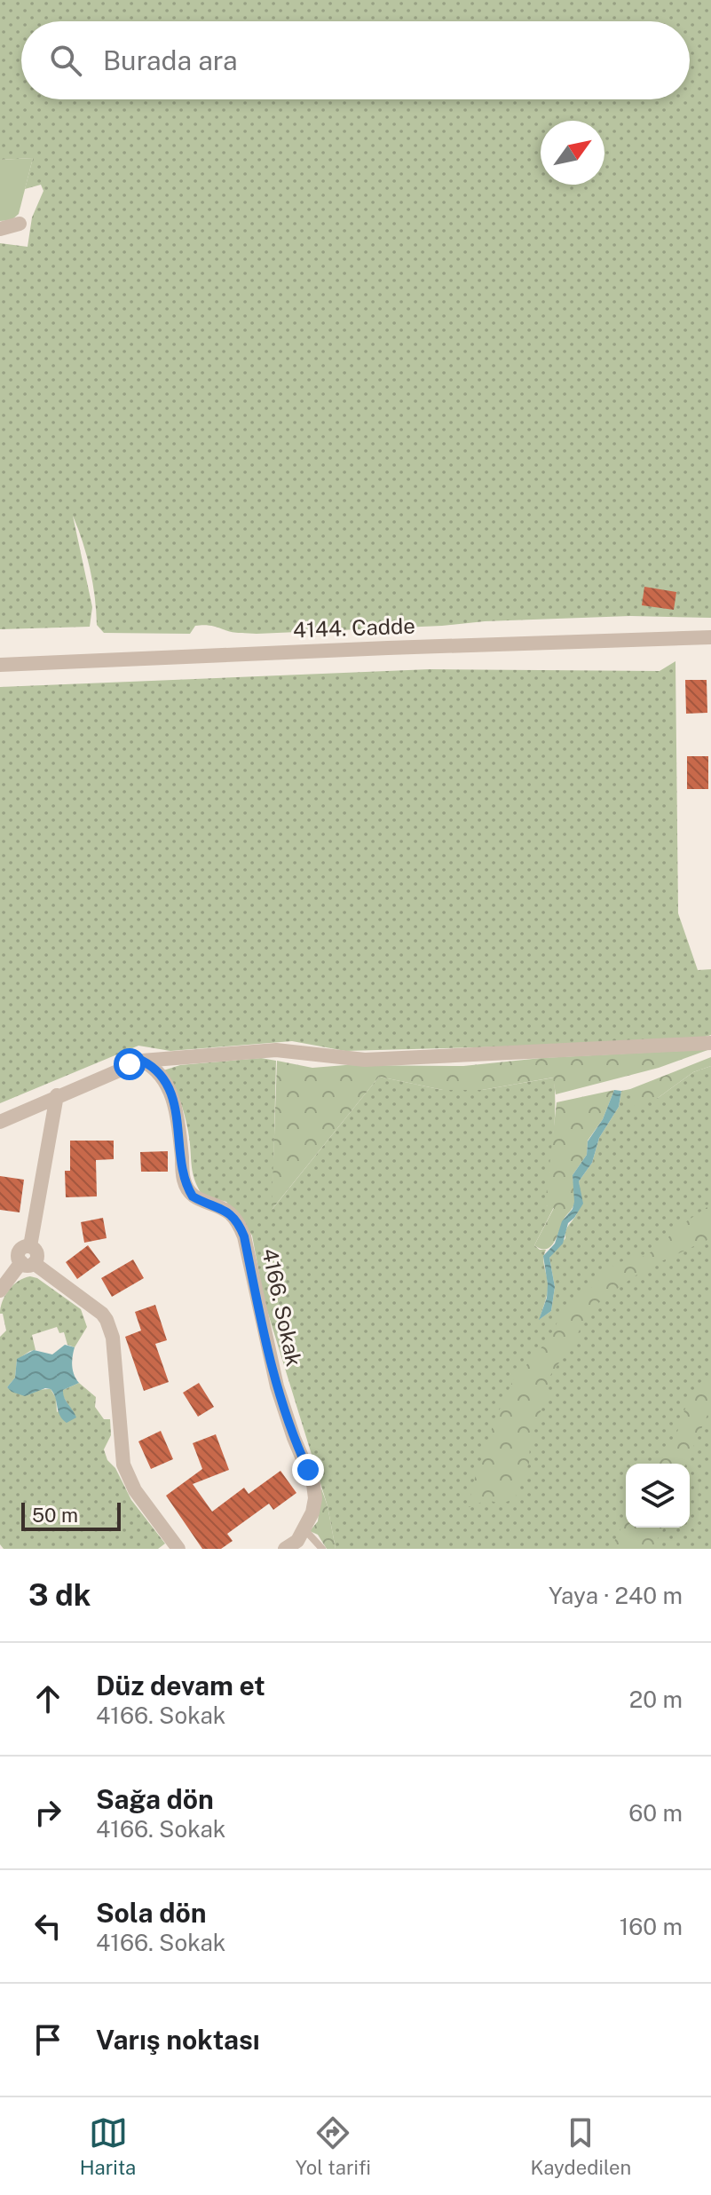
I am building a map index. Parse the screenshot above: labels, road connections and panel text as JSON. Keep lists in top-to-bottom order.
{
  "streets": {
    "street": ["4144. Cadde", "4166. Sokak"]
  },
  "scale_bar": "50 m",
  "north": "top right",
  "page": {
    "search": "Burada ara",
    "scale": "50 m",
    "heading": ["3 dk", "Yaya · 240 m"],
    "list": [
      ["Düz devam et", "4166. Sokak", "20 m"],
      ["Sağa dön", "4166. Sokak", "60 m"],
      ["Sola dön", "4166. Sokak", "160 m"],
      "Varış noktası"
    ],
    "nav": ["Harita", "Yol tarifi", "Kaydedilen"]
  }
}
